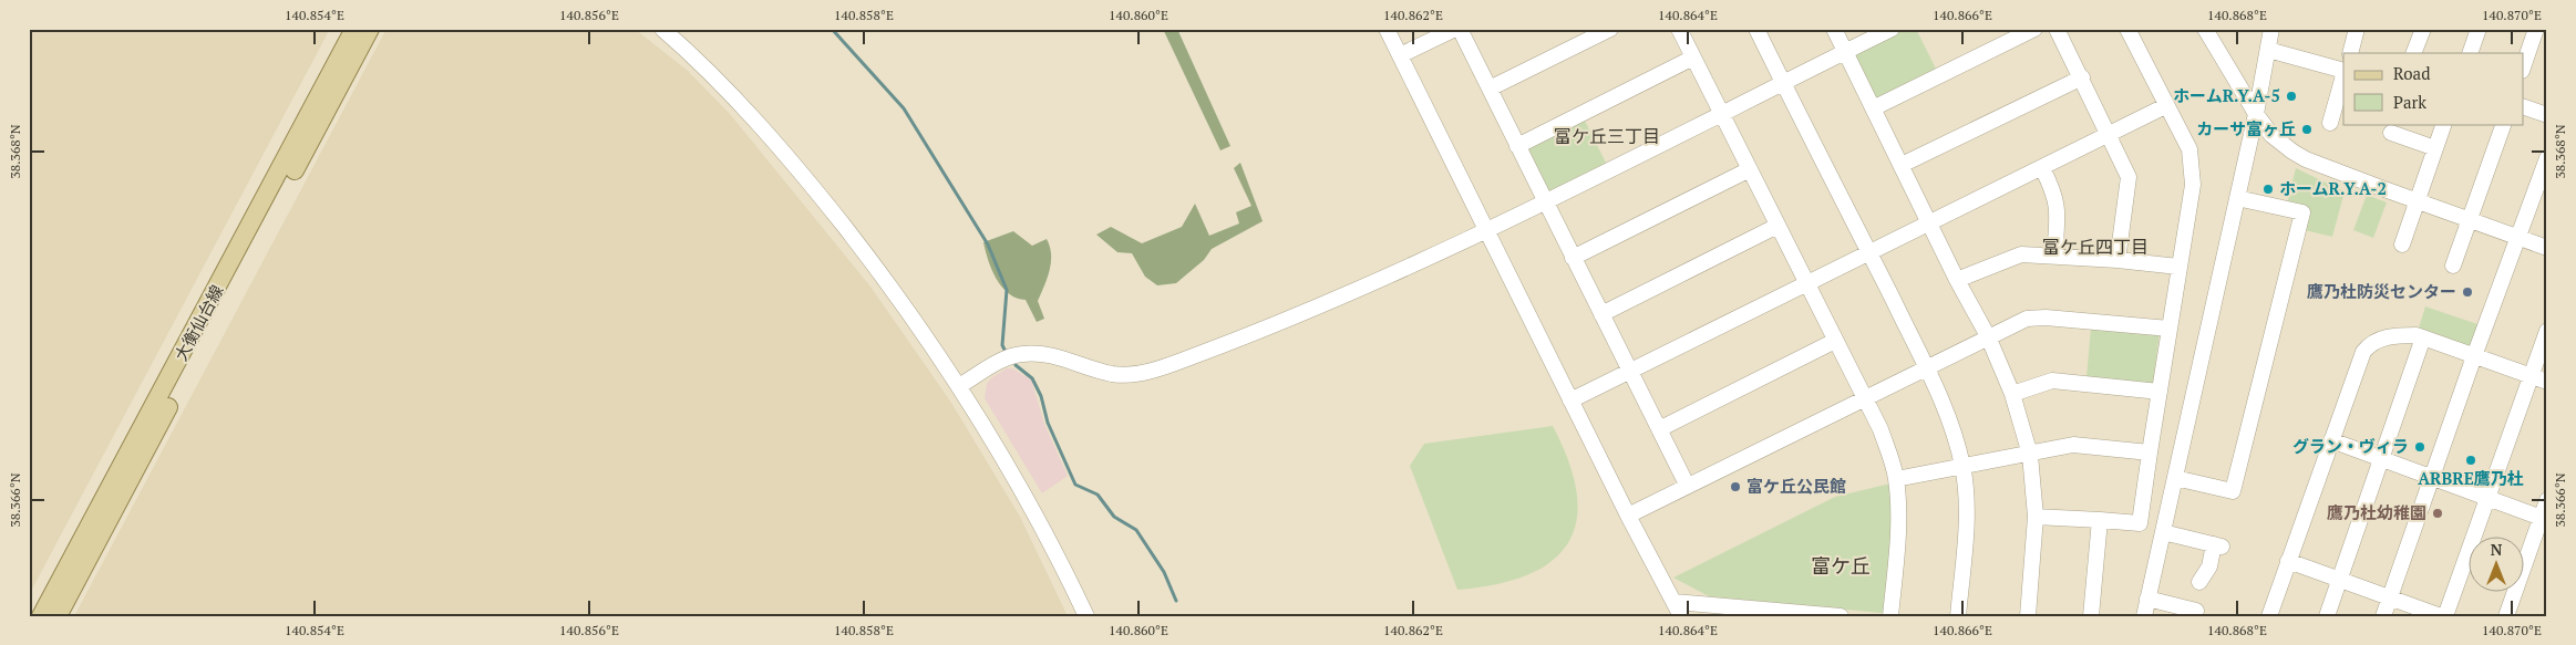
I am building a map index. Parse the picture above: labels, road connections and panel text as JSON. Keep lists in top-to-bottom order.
{
  "streets": {
    "main road": ["大衡仙台線"]
  },
  "districts": ["富ケ丘三丁目", "富ケ丘四丁目", "富ケ丘"],
  "places": [
    "ホームR.Y.A-5",
    "カーサ富ヶ丘",
    "ホームR.Y.A-2",
    "鷹乃杜防災センター",
    "グラン・ヴィラ",
    "ARBRE鷹乃杜",
    "富ケ丘公民館",
    "鷹乃杜幼稚園"
  ],
  "legend": ["Road", "Park"],
  "north": "top",
  "coordinates": [
    "140.854°E",
    "140.856°E",
    "140.858°E",
    "140.860°E",
    "140.862°E",
    "140.864°E",
    "140.866°E",
    "140.868°E",
    "140.870°E",
    "38.368°N",
    "38.366°N"
  ]
}
